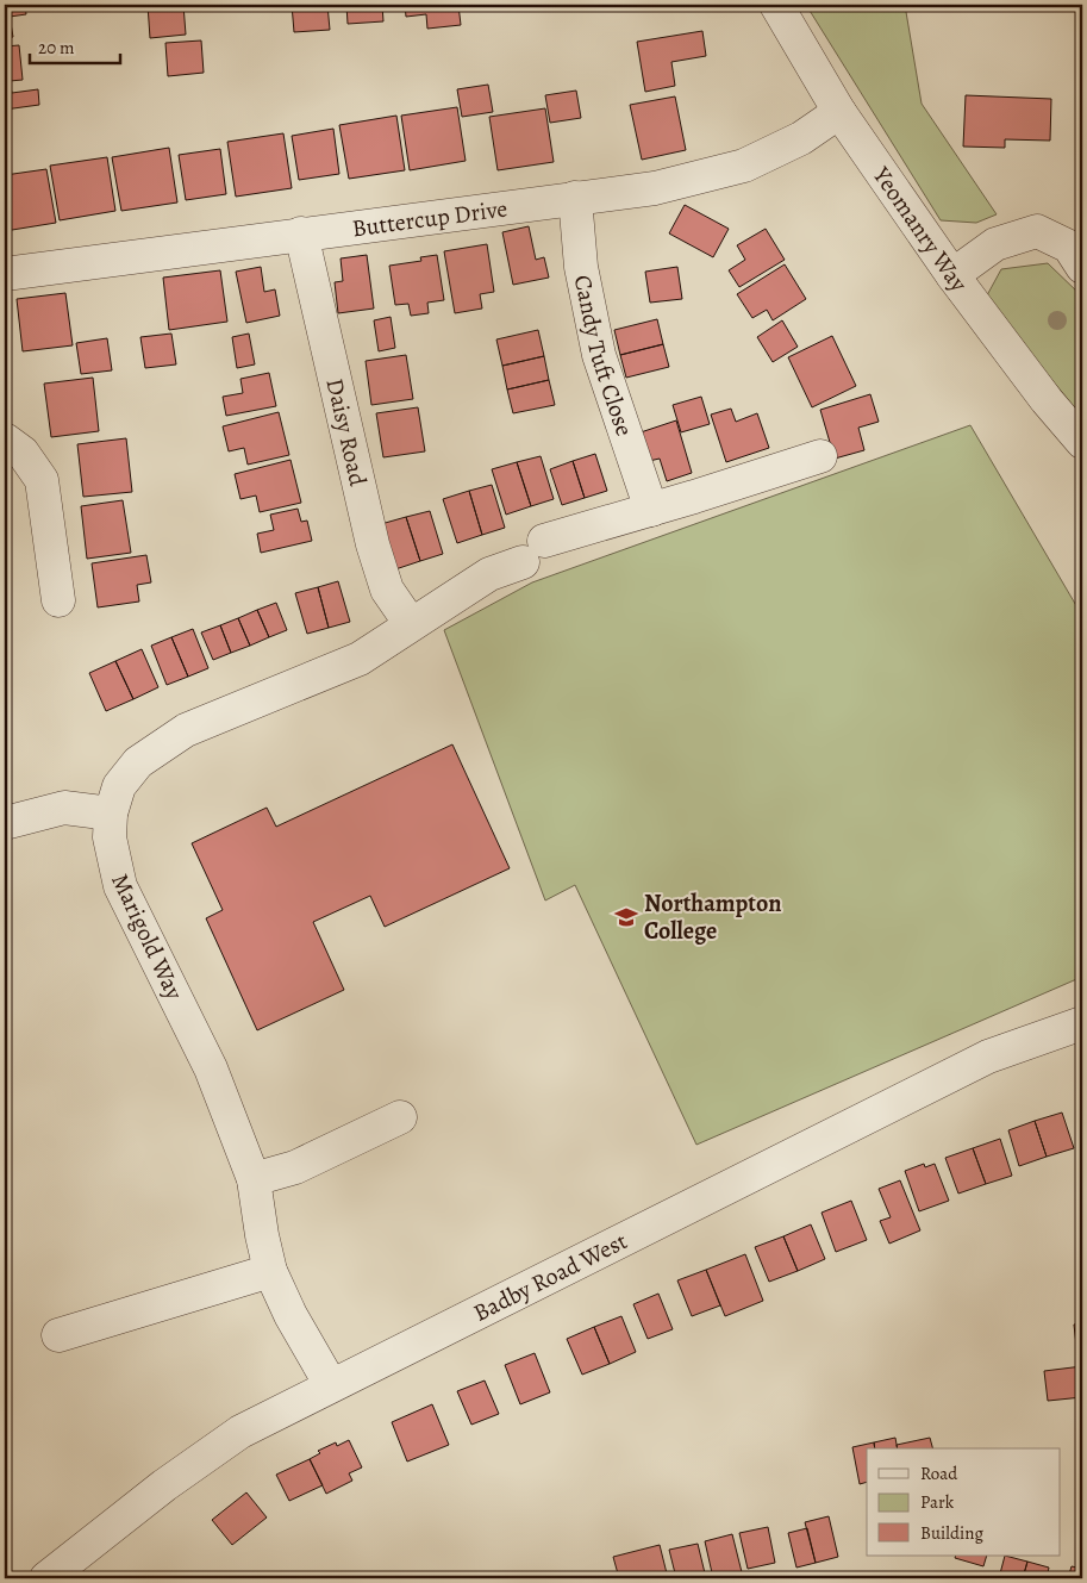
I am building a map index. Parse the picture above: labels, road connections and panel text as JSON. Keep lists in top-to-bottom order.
{
  "streets": {
    "street": [
      "Buttercup Drive",
      "Yeomanry Way",
      "Candy Tuft Close",
      "Daisy Road",
      "Marigold Way",
      "Badby Road West"
    ]
  },
  "crossings": [
    ["Buttercup Drive", "Yeomanry Way"],
    ["Buttercup Drive", "Candy Tuft Close"],
    ["Buttercup Drive", "Daisy Road"],
    ["Candy Tuft Close", "Marigold Way"],
    ["Daisy Road", "Marigold Way"],
    ["Marigold Way", "Badby Road West"]
  ],
  "places": {
    "school or university": ["Northampton College"]
  },
  "legend": ["Road", "Park", "Building"],
  "scale_bar": "20 m"
}
